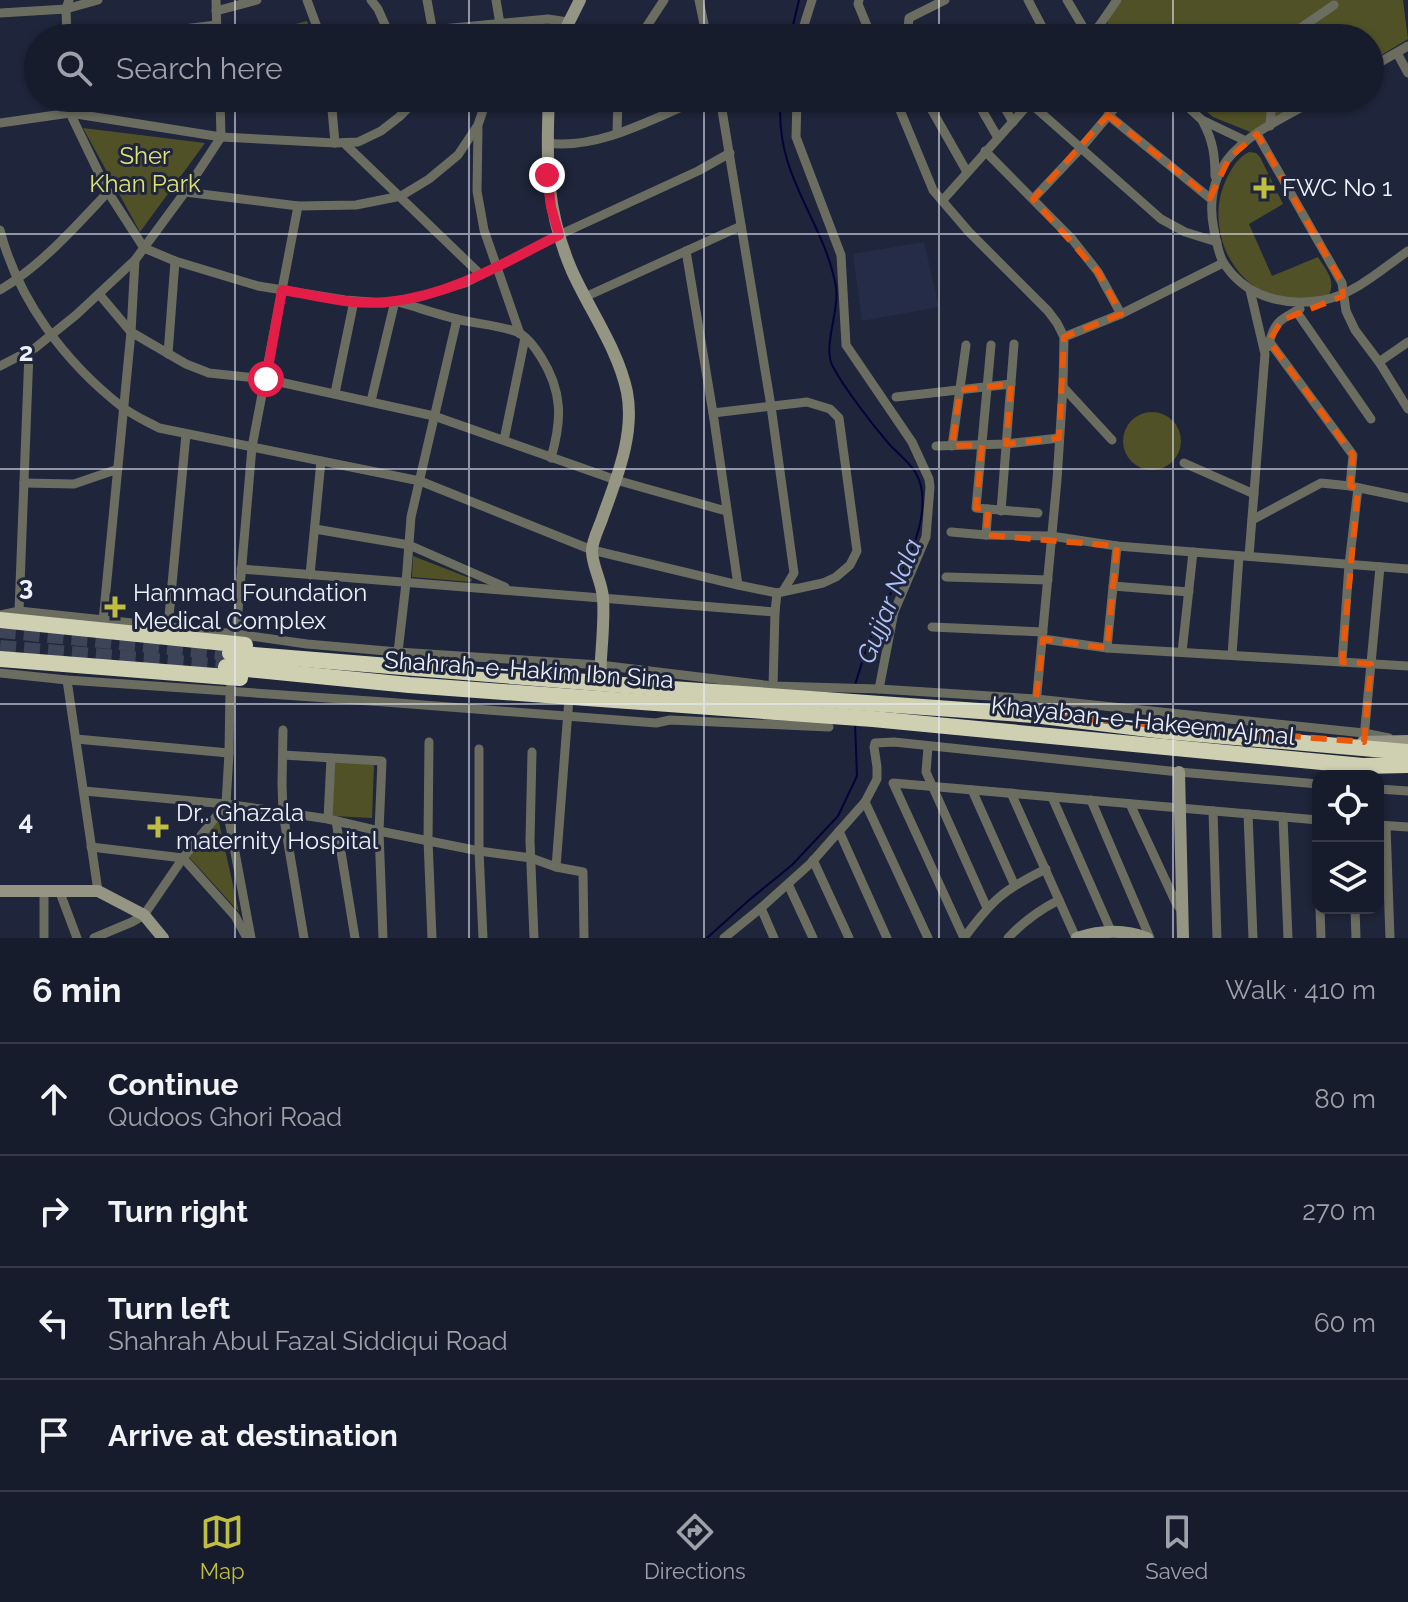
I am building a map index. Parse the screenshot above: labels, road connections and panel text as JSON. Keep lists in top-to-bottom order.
{
  "streets": {
    "highway": ["Shahrah-e-Hakim Ibn Sina", "Khayaban-e-Hakeem Ajmal"]
  },
  "water": ["Gujjar Nala"],
  "parks": ["Sher Khan Park"],
  "places": {
    "health": ["FWC No 1", "Hammad Foundation Medical Complex", "Dr,. Ghazala maternity Hospital"]
  },
  "page": {
    "search": "Search here",
    "heading": ["6 min", "Walk · 410 m"],
    "list": [
      ["Continue", "Qudoos Ghori Road", "80 m"],
      ["Turn right", "270 m"],
      ["Turn left", "Shahrah Abul Fazal Siddiqui Road", "60 m"],
      "Arrive at destination"
    ],
    "nav": ["Map", "Directions", "Saved"]
  },
  "grid": {
    "rows": ["2", "3", "4"]
  }
}
